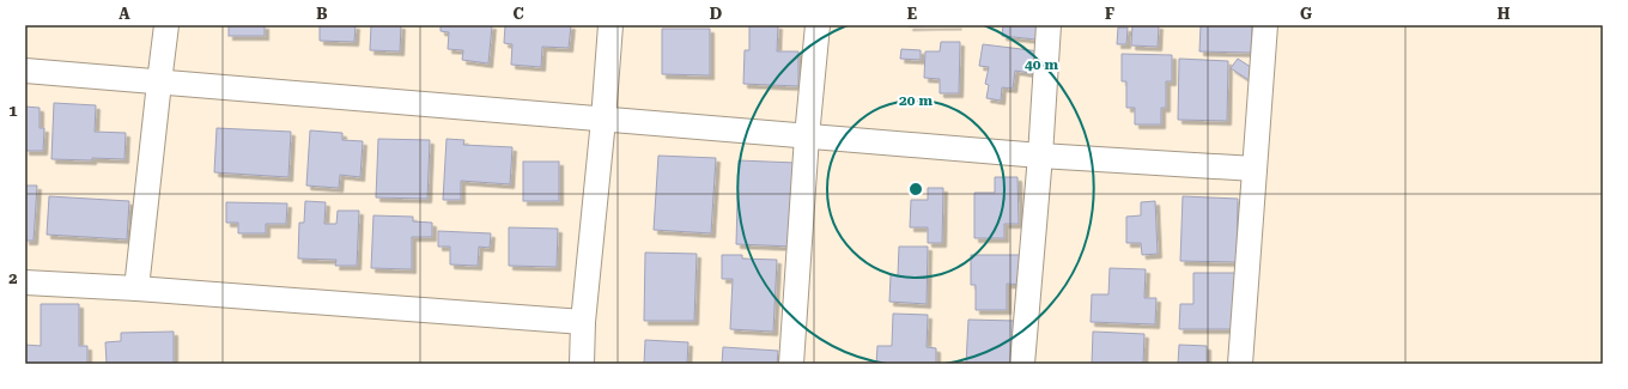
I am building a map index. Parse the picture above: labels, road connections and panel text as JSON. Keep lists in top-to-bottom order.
{
  "grid": {
    "columns": [
      "A",
      "B",
      "C",
      "D",
      "E",
      "F",
      "G",
      "H"
    ],
    "rows": ["1", "2"]
  },
  "rings": ["40 m", "20 m"]
}
